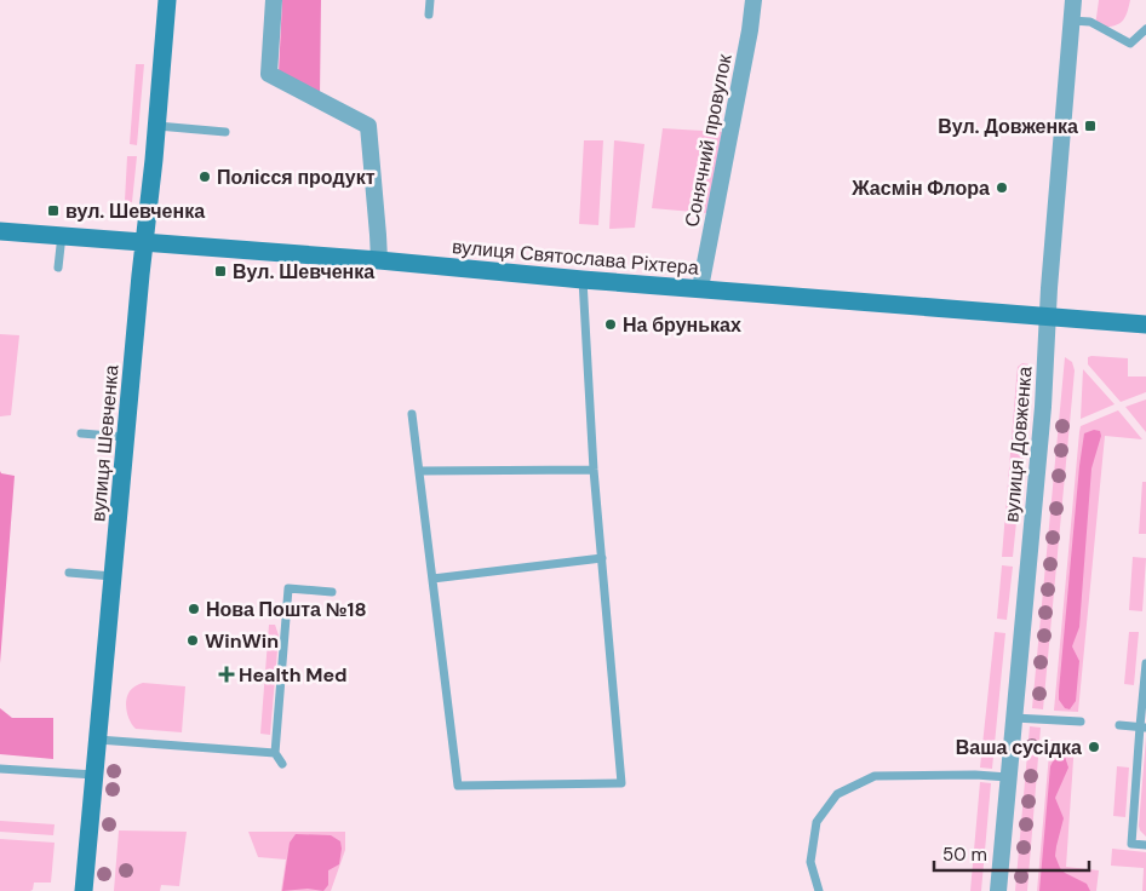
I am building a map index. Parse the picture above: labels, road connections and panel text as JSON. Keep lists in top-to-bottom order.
{
  "streets": {
    "street": [
      "Сонячний провулок",
      "вулиця Святослава Ріхтера",
      "вулиця Шевченка",
      "вулиця Довженка"
    ]
  },
  "crossings": [
    ["Сонячний провулок", "вулиця Святослава Ріхтера"],
    ["вулиця Святослава Ріхтера", "вулиця Шевченка"],
    ["вулиця Святослава Ріхтера", "вулиця Довженка"]
  ],
  "places": {
    "transit": ["Вул. Довженка", "вул. Шевченка", "Вул. Шевченка"],
    "other": [
      "Полісся продукт",
      "Жасмін Флора",
      "На бруньках",
      "Нова Пошта №18",
      "WinWin",
      "Ваша сусідка"
    ],
    "health": ["Health Med"]
  },
  "scale_bar": "50 m"
}
